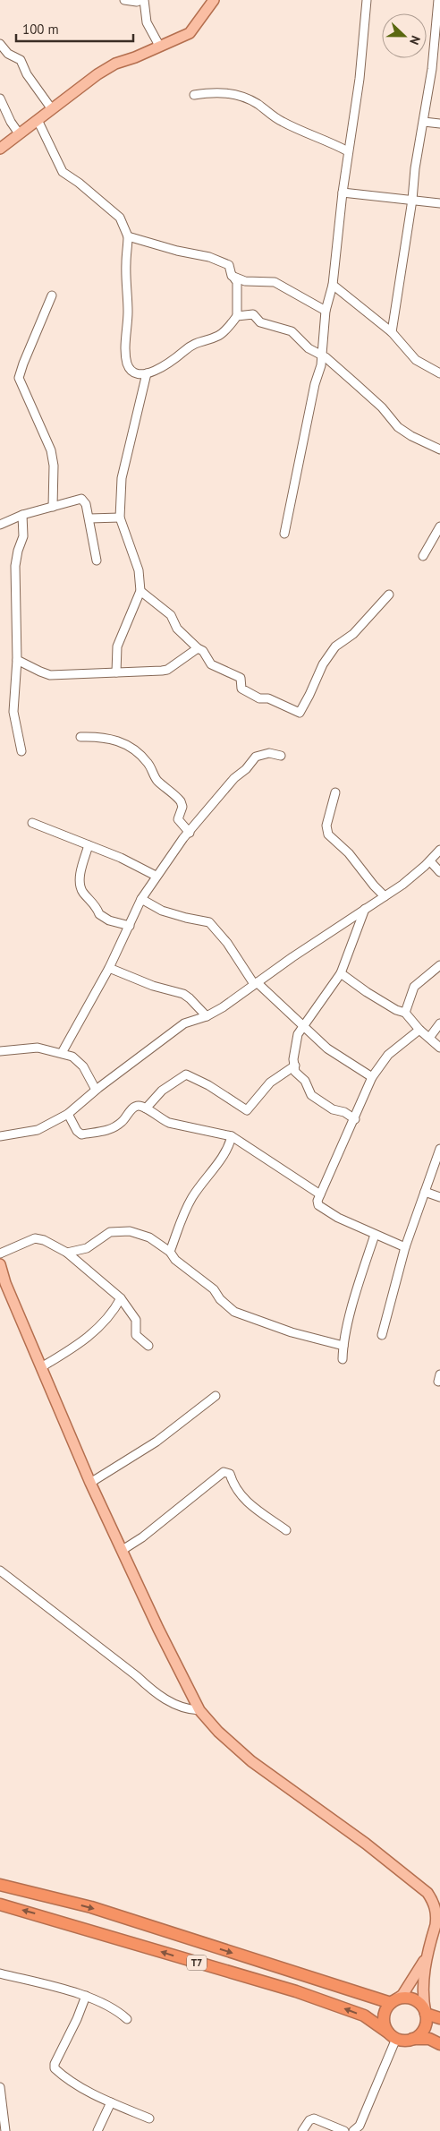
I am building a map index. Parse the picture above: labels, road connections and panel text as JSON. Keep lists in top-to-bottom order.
{
  "streets": {
    "highway": ["T7"]
  },
  "scale_bar": "100 m",
  "north": "right"
}
